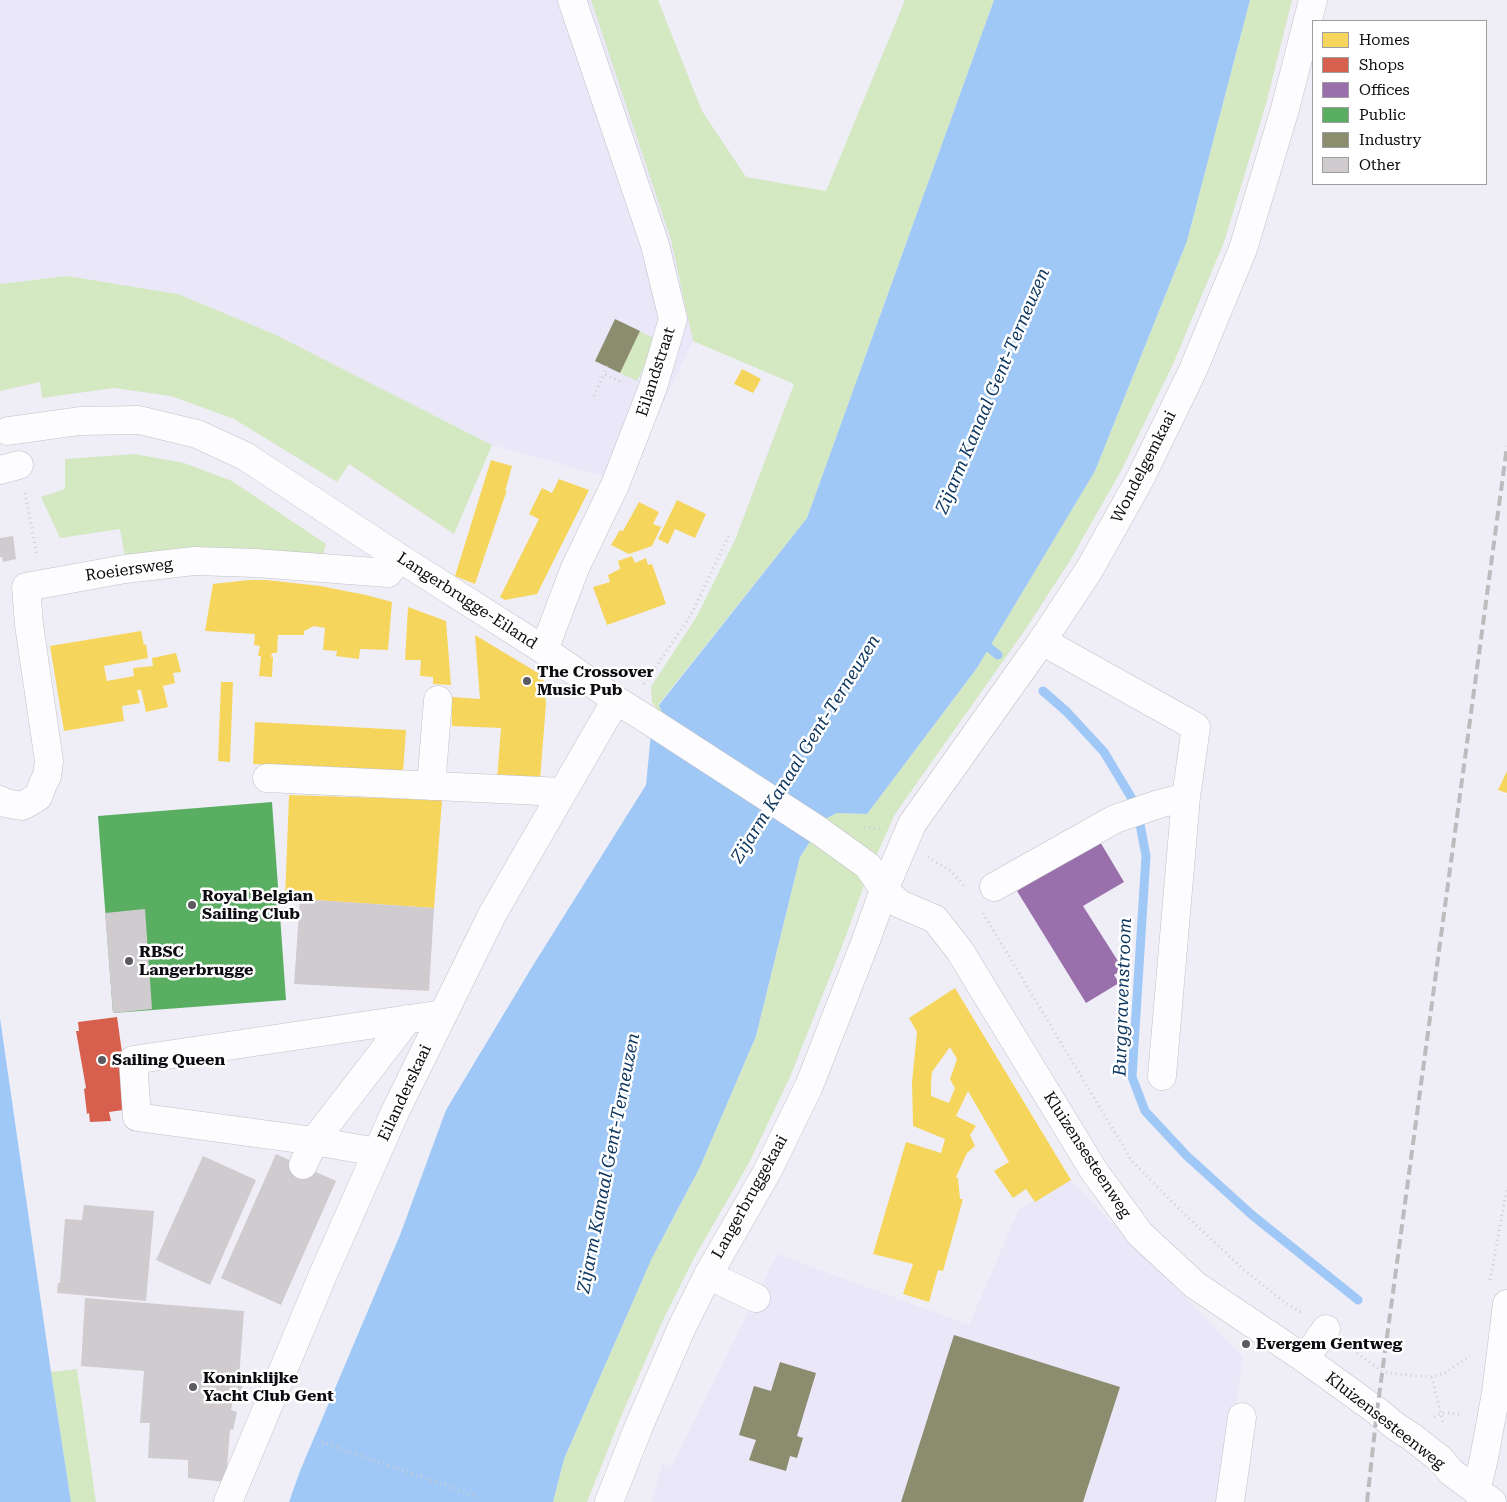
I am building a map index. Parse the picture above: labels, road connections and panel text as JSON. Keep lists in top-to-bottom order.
{
  "streets": {
    "main road": [
      "Eilandstraat",
      "Wondelgemkaai",
      "Roeiersweg",
      "Langerbrugge-Eiland",
      "Eilanderskaai",
      "Kluizensesteenweg",
      "Langerbruggekaai"
    ]
  },
  "crossings": [
    ["Eilandstraat", "Langerbrugge-Eiland"],
    ["Wondelgemkaai", "Langerbrugge-Eiland"],
    ["Wondelgemkaai", "Kluizensesteenweg"],
    ["Wondelgemkaai", "Langerbruggekaai"],
    ["Roeiersweg", "Langerbrugge-Eiland"],
    ["Langerbrugge-Eiland", "Eilanderskaai"],
    ["Langerbrugge-Eiland", "Kluizensesteenweg"],
    ["Langerbrugge-Eiland", "Langerbruggekaai"],
    ["Kluizensesteenweg", "Langerbruggekaai"]
  ],
  "water": ["Zijarm Kanaal Gent-Terneuzen", "Burggravenstroom"],
  "places": [
    "The Crossover Music Pub",
    "Royal Belgian Sailing Club",
    "RBSC Langerbrugge",
    "Sailing Queen",
    "Evergem Gentweg",
    "Koninklijke Yacht Club Gent"
  ],
  "legend": [
    "Homes",
    "Shops",
    "Offices",
    "Public",
    "Industry",
    "Other"
  ]
}
